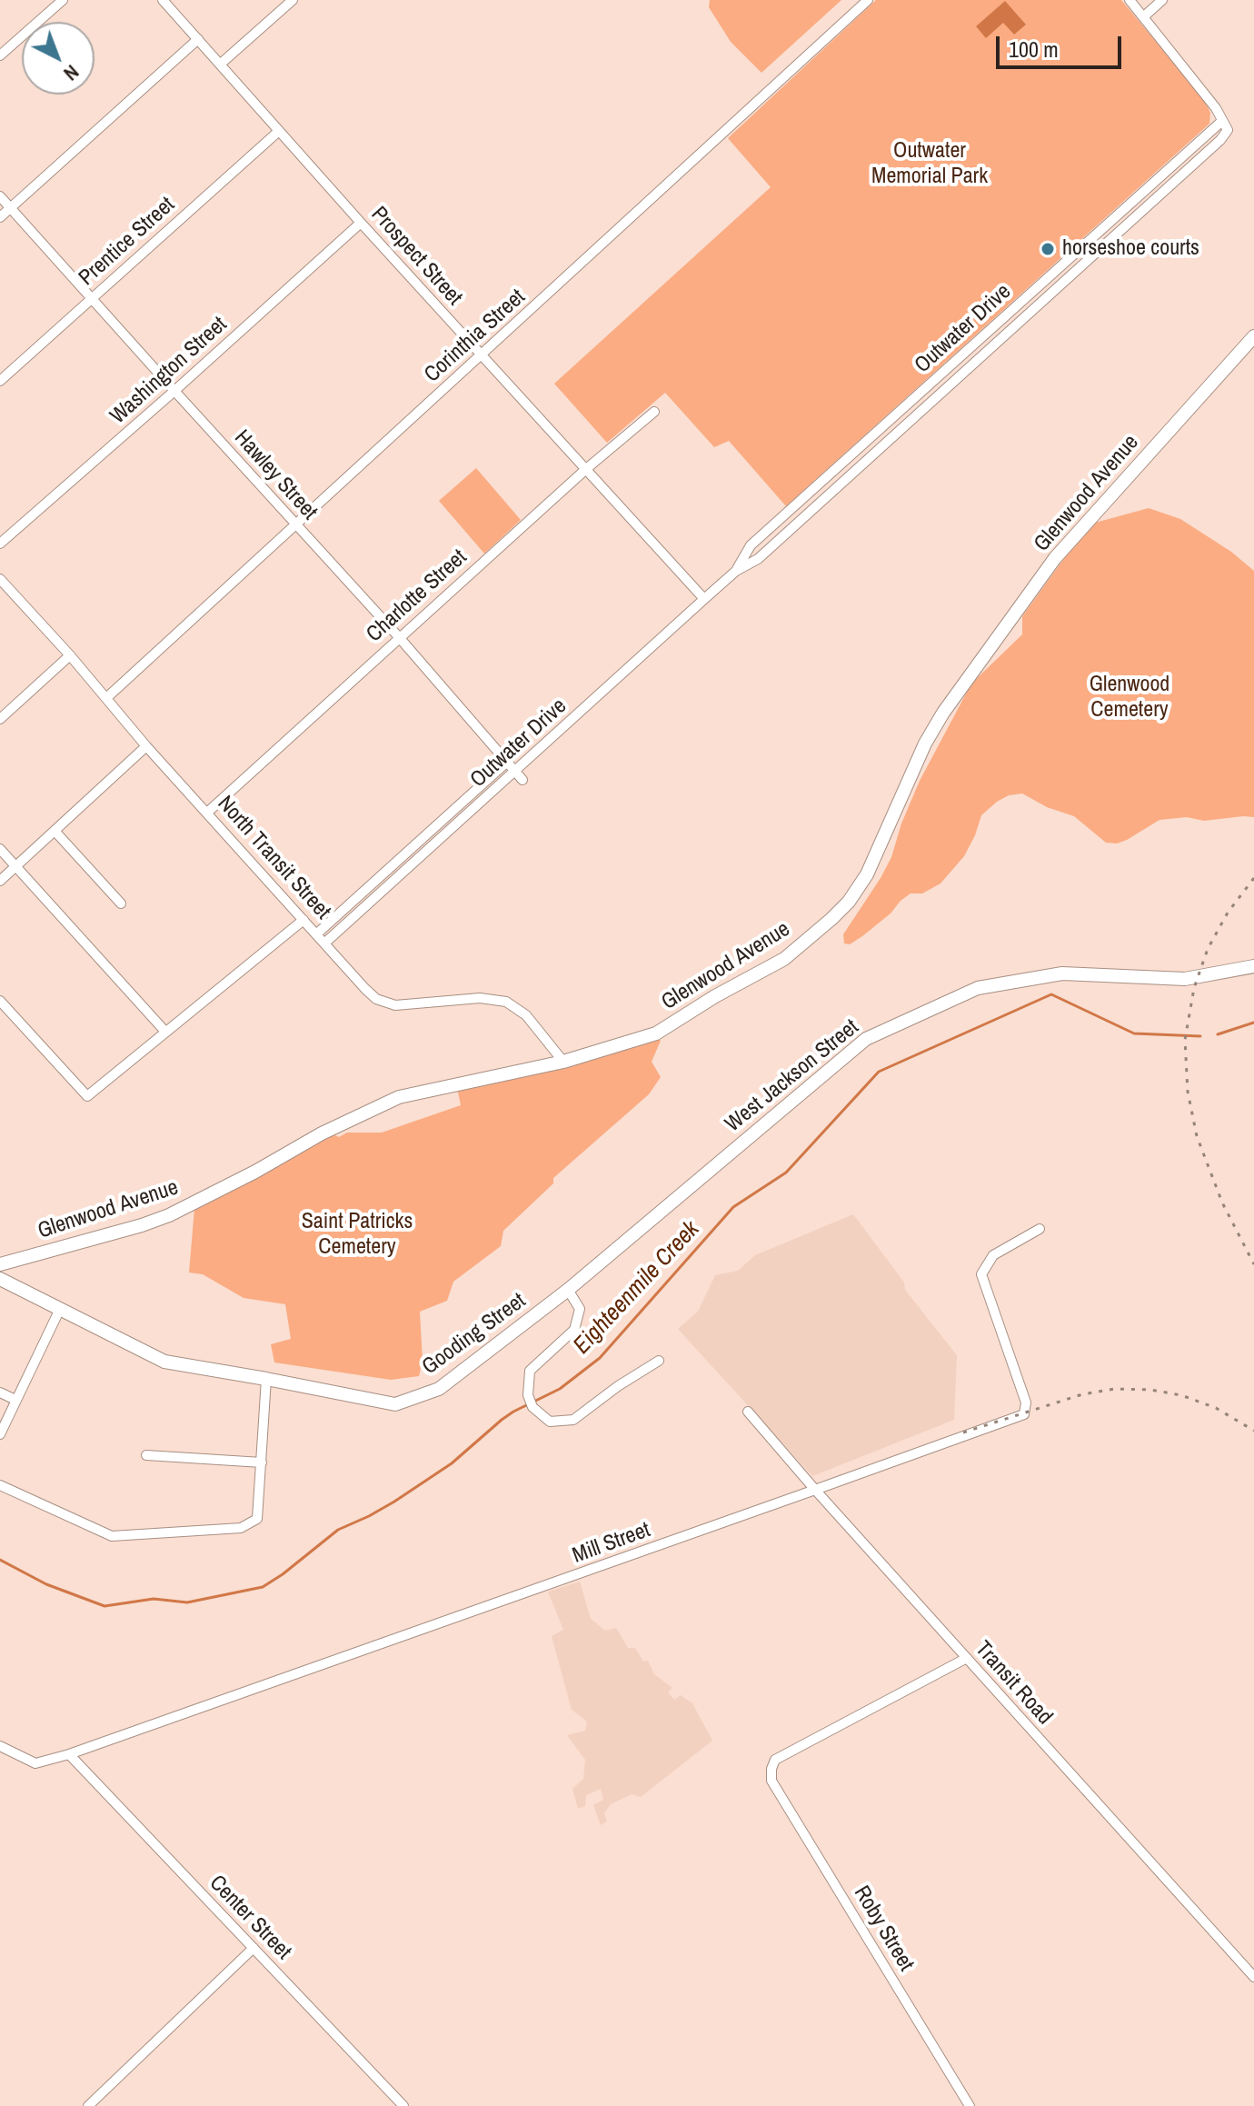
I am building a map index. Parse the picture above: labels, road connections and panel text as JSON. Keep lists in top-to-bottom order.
{
  "streets": {
    "street": [
      "Prentice Street",
      "Prospect Street",
      "Outwater Drive",
      "Corinthia Street",
      "Washington Street",
      "Hawley Street",
      "Glenwood Avenue",
      "Charlotte Street",
      "North Transit Street",
      "West Jackson Street",
      "Gooding Street",
      "Mill Street",
      "Transit Road",
      "Center Street",
      "Roby Street"
    ]
  },
  "crossings": [
    ["Prentice Street", "Prospect Street"],
    ["Prentice Street", "Hawley Street"],
    ["Prospect Street", "Outwater Drive"],
    ["Prospect Street", "Corinthia Street"],
    ["Prospect Street", "Washington Street"],
    ["Prospect Street", "Charlotte Street"],
    ["Outwater Drive", "Hawley Street"],
    ["Outwater Drive", "North Transit Street"],
    ["Corinthia Street", "Hawley Street"],
    ["Corinthia Street", "North Transit Street"],
    ["Washington Street", "Hawley Street"],
    ["Hawley Street", "Charlotte Street"],
    ["Glenwood Avenue", "North Transit Street"],
    ["Charlotte Street", "North Transit Street"],
    ["West Jackson Street", "Gooding Street"],
    ["Mill Street", "Transit Road"],
    ["Mill Street", "Center Street"],
    ["Transit Road", "Roby Street"]
  ],
  "water": ["Eighteenmile Creek"],
  "parks": ["Outwater Memorial Park", "Glenwood Cemetery", "Saint Patricks Cemetery"],
  "places": ["horseshoe courts"],
  "scale_bar": "100 m",
  "north": "bottom right"
}
